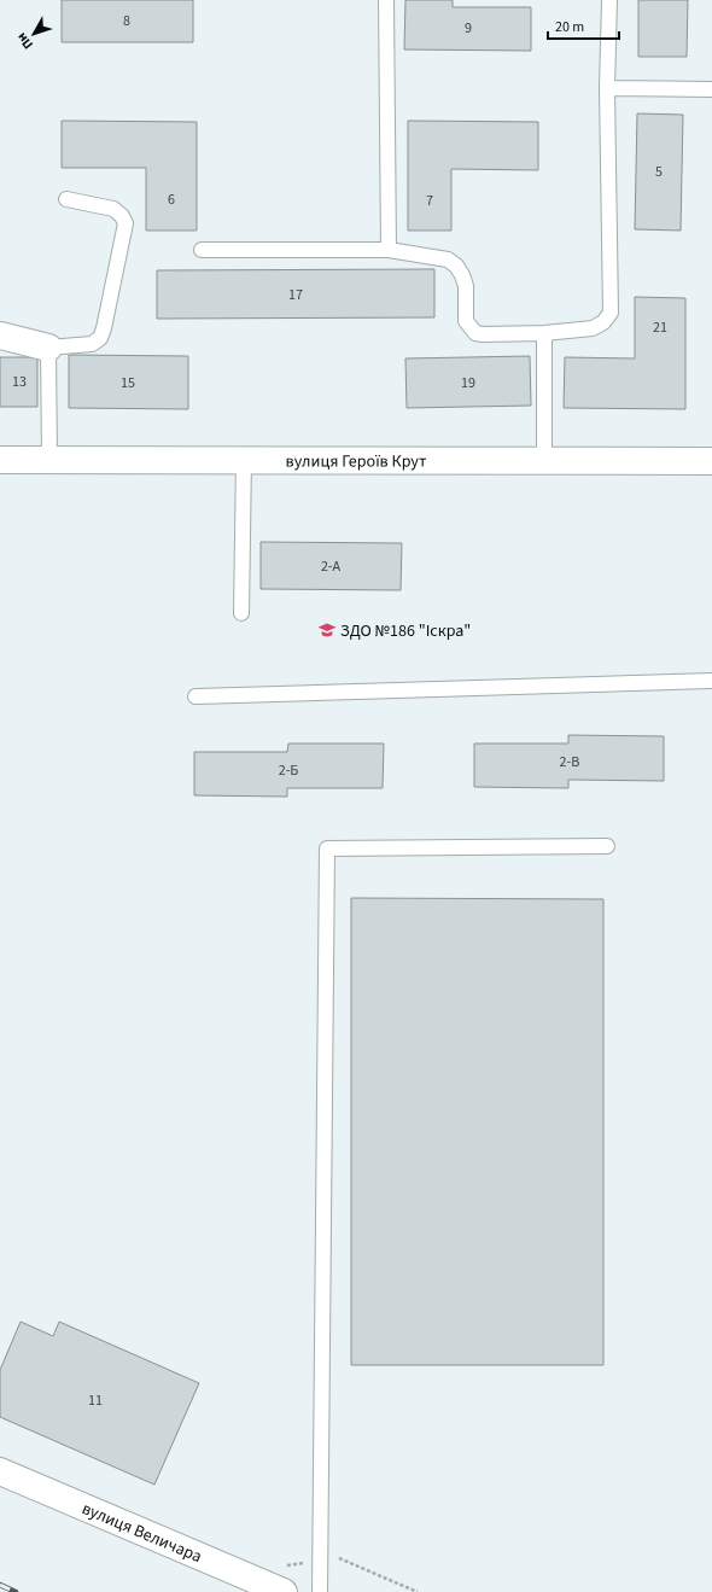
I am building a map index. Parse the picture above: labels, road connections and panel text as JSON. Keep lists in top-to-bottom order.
{
  "streets": {
    "street": ["вулиця Героїв Крут", "вулиця Величара"]
  },
  "places": {
    "school or university": ["ЗДО №186 \"Іскра\""]
  },
  "house_numbers": [
    "8",
    "9",
    "5",
    "6",
    "7",
    "17",
    "21",
    "13",
    "15",
    "19",
    "2-А",
    "2-В",
    "2-Б",
    "11"
  ],
  "scale_bar": "20 m",
  "north": "bottom left"
}
